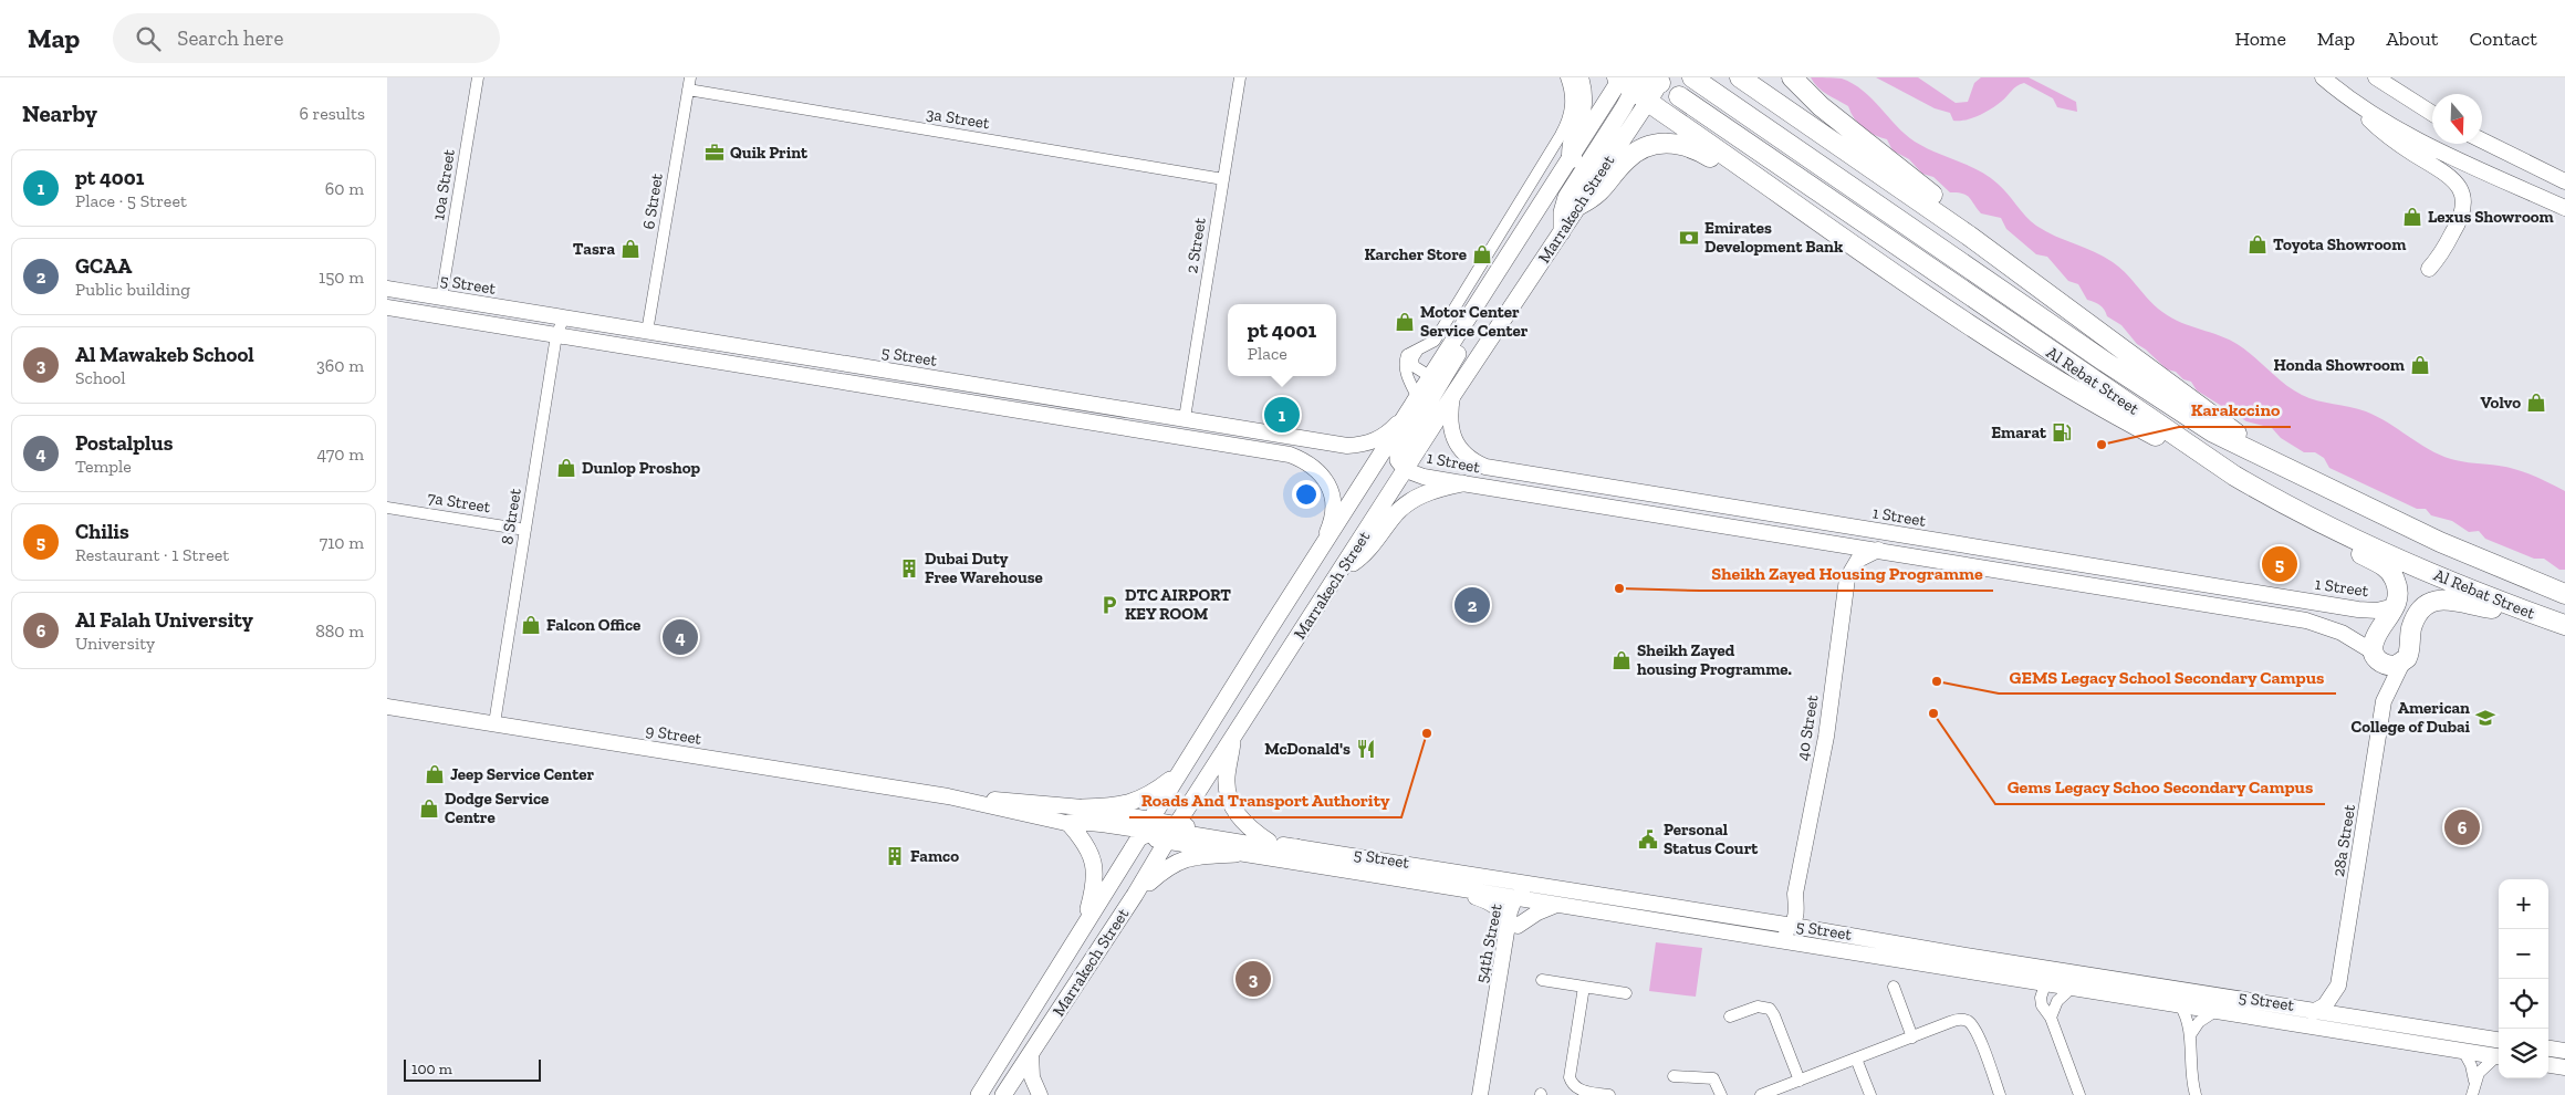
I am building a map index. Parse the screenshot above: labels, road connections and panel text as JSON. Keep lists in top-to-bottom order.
{
  "streets": {
    "highway": ["Al Rebat Street"],
    "main road": ["Marrakech Street"],
    "street": [
      "3a Street",
      "10a Street",
      "6 Street",
      "2 Street",
      "5 Street",
      "1 Street",
      "7a Street",
      "8 Street",
      "40 Street",
      "9 Street",
      "28a Street",
      "54th Street"
    ]
  },
  "crossings": [
    ["3a Street", "6 Street"],
    ["3a Street", "2 Street"],
    ["10a Street", "5 Street"],
    ["6 Street", "5 Street"],
    ["Marrakech Street", "5 Street"],
    ["Marrakech Street", "1 Street"],
    ["Marrakech Street", "9 Street"],
    ["2 Street", "5 Street"],
    ["5 Street", "8 Street"],
    ["5 Street", "40 Street"],
    ["5 Street", "9 Street"],
    ["5 Street", "28a Street"],
    ["5 Street", "54th Street"],
    ["1 Street", "40 Street"],
    ["1 Street", "28a Street"],
    ["7a Street", "8 Street"],
    ["8 Street", "9 Street"]
  ],
  "places": {
    "office": ["Quik Print"],
    "shop": [
      "Lexus Showroom",
      "Toyota Showroom",
      "Tasra",
      "Karcher Store",
      "Motor Center Service Center",
      "Honda Showroom",
      "Volvo",
      "Dunlop Proshop",
      "Falcon Office",
      "Sheikh Zayed housing Programme.",
      "Jeep Service Center",
      "Dodge Service Centre"
    ],
    "bank": ["Emirates Development Bank"],
    "fuel station": ["Emarat"],
    "other": [
      "Karakccino",
      "Sheikh Zayed Housing Programme",
      "GEMS Legacy School Secondary Campus",
      "Gems Legacy Schoo Secondary Campus",
      "Roads And Transport Authority"
    ],
    "building": ["Dubai Duty Free Warehouse", "Famco"],
    "parking": ["DTC AIRPORT KEY ROOM"],
    "school or university": ["American College of Dubai"],
    "restaurant": ["McDonald's"],
    "public building": ["Personal Status Court"]
  },
  "scale_bar": "100 m",
  "north": "bottom",
  "page": {
    "header": "Map",
    "search": "Search here",
    "nav": [
      "Home",
      "Map",
      "About",
      "Contact"
    ],
    "heading": ["Nearby", "6 results"],
    "list": [
      {
        "mark": "1",
        "name": "pt 4001",
        "note": "Place · 5 Street",
        "value": "60 m"
      },
      {
        "mark": "2",
        "name": "GCAA",
        "note": "Public building",
        "value": "150 m"
      },
      {
        "mark": "3",
        "name": "Al Mawakeb School",
        "note": "School",
        "value": "360 m"
      },
      {
        "mark": "4",
        "name": "Postalplus",
        "note": "Temple",
        "value": "470 m"
      },
      {
        "mark": "5",
        "name": "Chilis",
        "note": "Restaurant · 1 Street",
        "value": "710 m"
      },
      {
        "mark": "6",
        "name": "Al Falah University",
        "note": "University",
        "value": "880 m"
      }
    ],
    "popup": ["pt 4001", "Place"],
    "pins": [
      "1",
      "5",
      "2",
      "4",
      "6",
      "3"
    ],
    "map_buttons": ["+", "−"],
    "scale": "100 m"
  }
}
